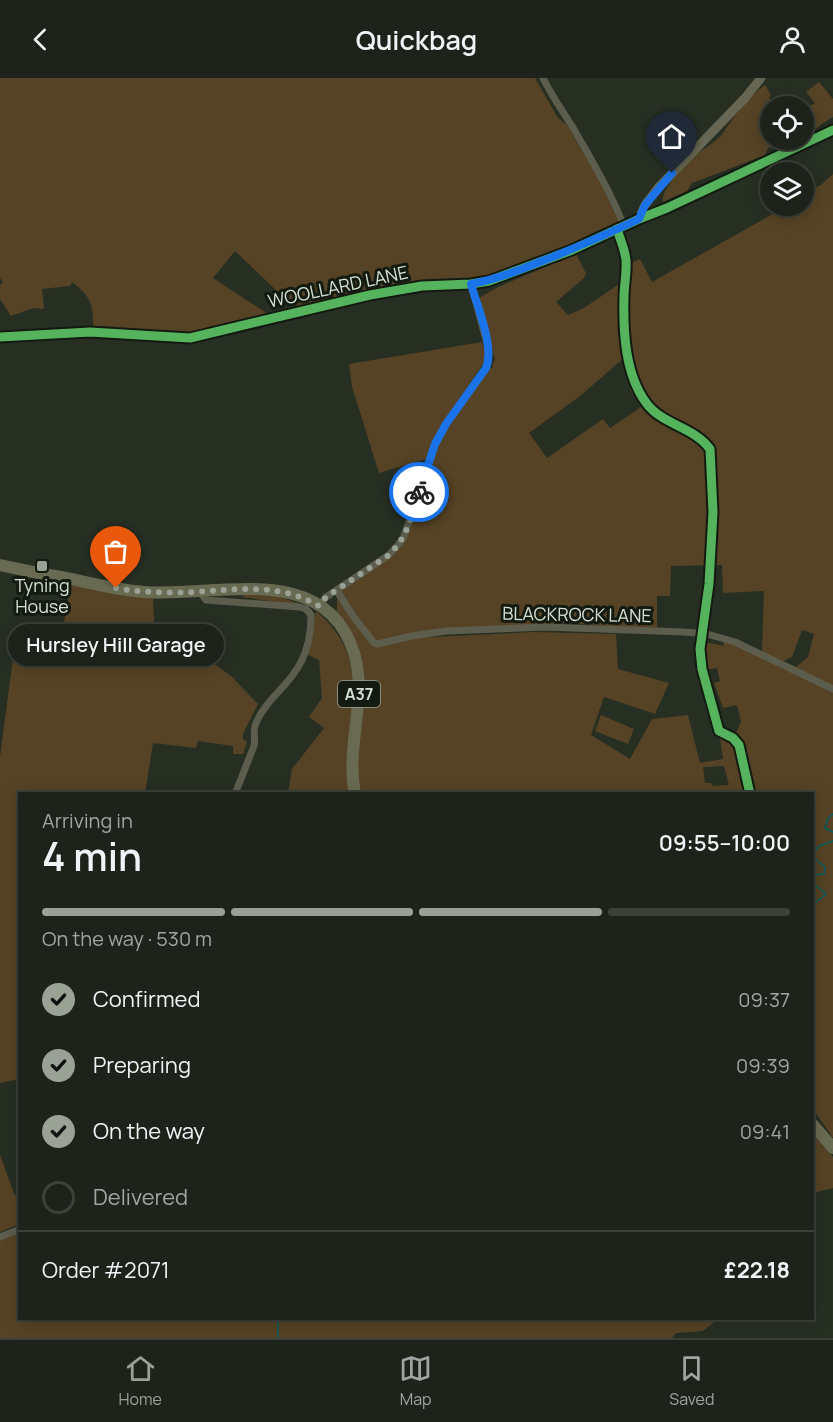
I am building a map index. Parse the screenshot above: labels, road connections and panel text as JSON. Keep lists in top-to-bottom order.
{
  "streets": {
    "highway": ["A37"],
    "street": ["WOOLLARD LANE", "BLACKROCK LANE"]
  },
  "places": {
    "transit": ["Tyning House"],
    "other": ["Hursley Hill Garage"]
  },
  "page": {
    "header": "Quickbag",
    "bubble": "Hursley Hill Garage",
    "heading": ["4 min", "Arriving in", "09:55–10:00"],
    "panel": ["Order #2071", "£22.18"],
    "bar": "On the way · 530 m",
    "list": [
      ["Confirmed", "09:37"],
      ["Preparing", "09:39"],
      ["On the way", "09:41"],
      "Delivered"
    ],
    "tabs": ["Home", "Map", "Saved"]
  }
}
